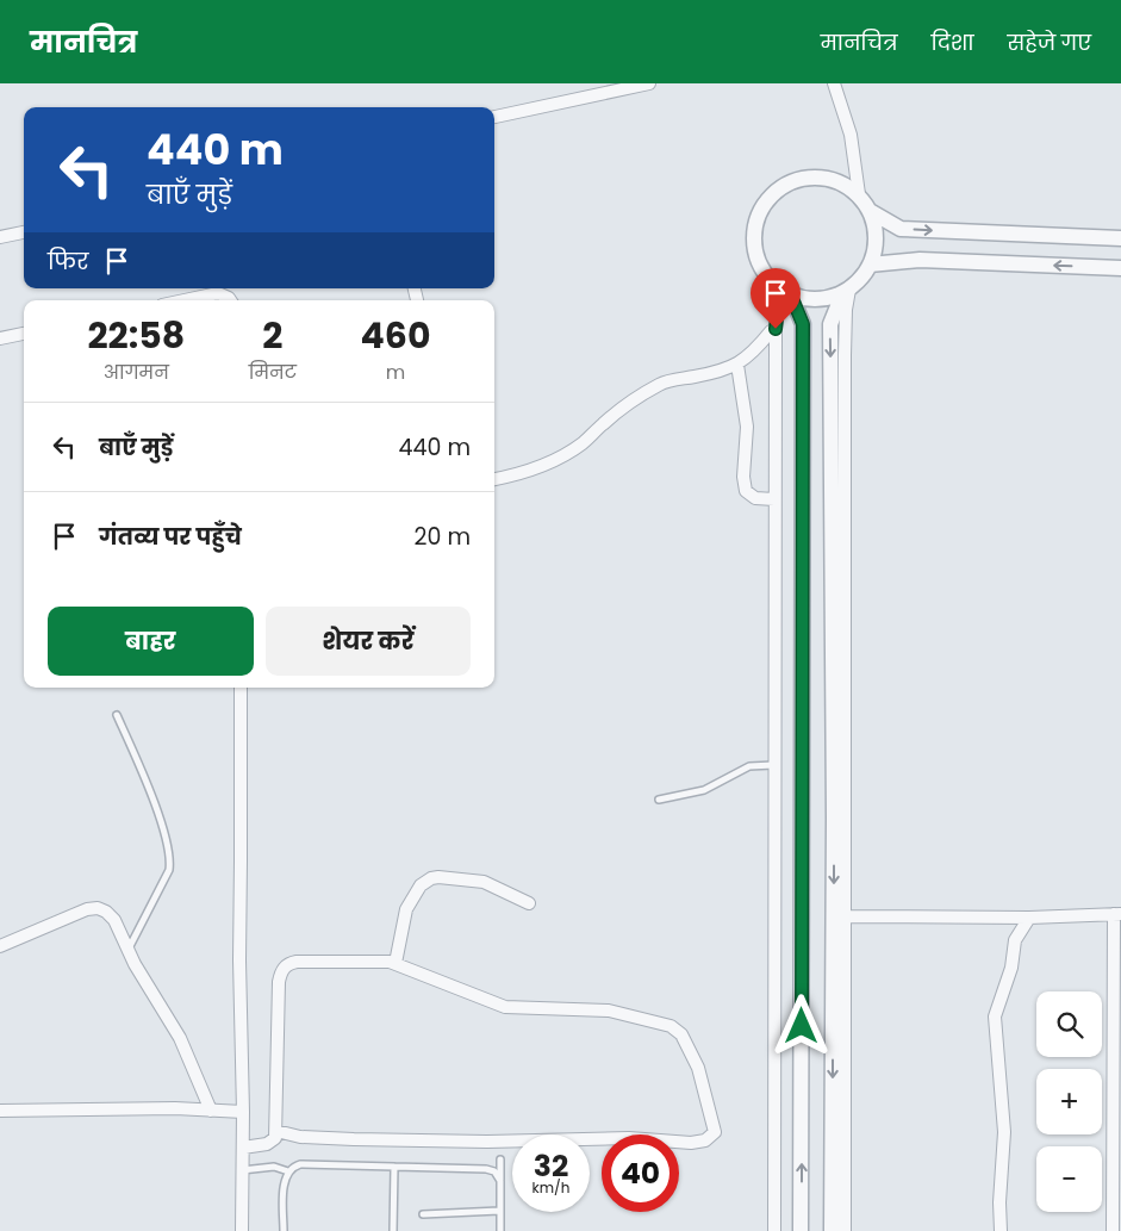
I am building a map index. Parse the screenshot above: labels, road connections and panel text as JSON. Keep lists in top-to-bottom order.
{
  "page": {
    "header": "मानचित्र",
    "nav": ["मानचित्र", "दिशा", "सहेजे गए"],
    "turn": ["440 m", "बाएँ मुड़ें"],
    "then": "फिर",
    "eta": [
      "22:58",
      "आगमन",
      "2",
      "मिनट",
      "460",
      "m"
    ],
    "list": [
      {
        "name": "बाएँ मुड़ें",
        "value": "440 m"
      },
      {
        "name": "गंतव्य पर पहुँचे",
        "value": "20 m"
      }
    ],
    "buttons": ["बाहर", "शेयर करें"],
    "map_buttons": ["+", "−"],
    "speed": "32 km/h",
    "limit": "40"
  }
}
